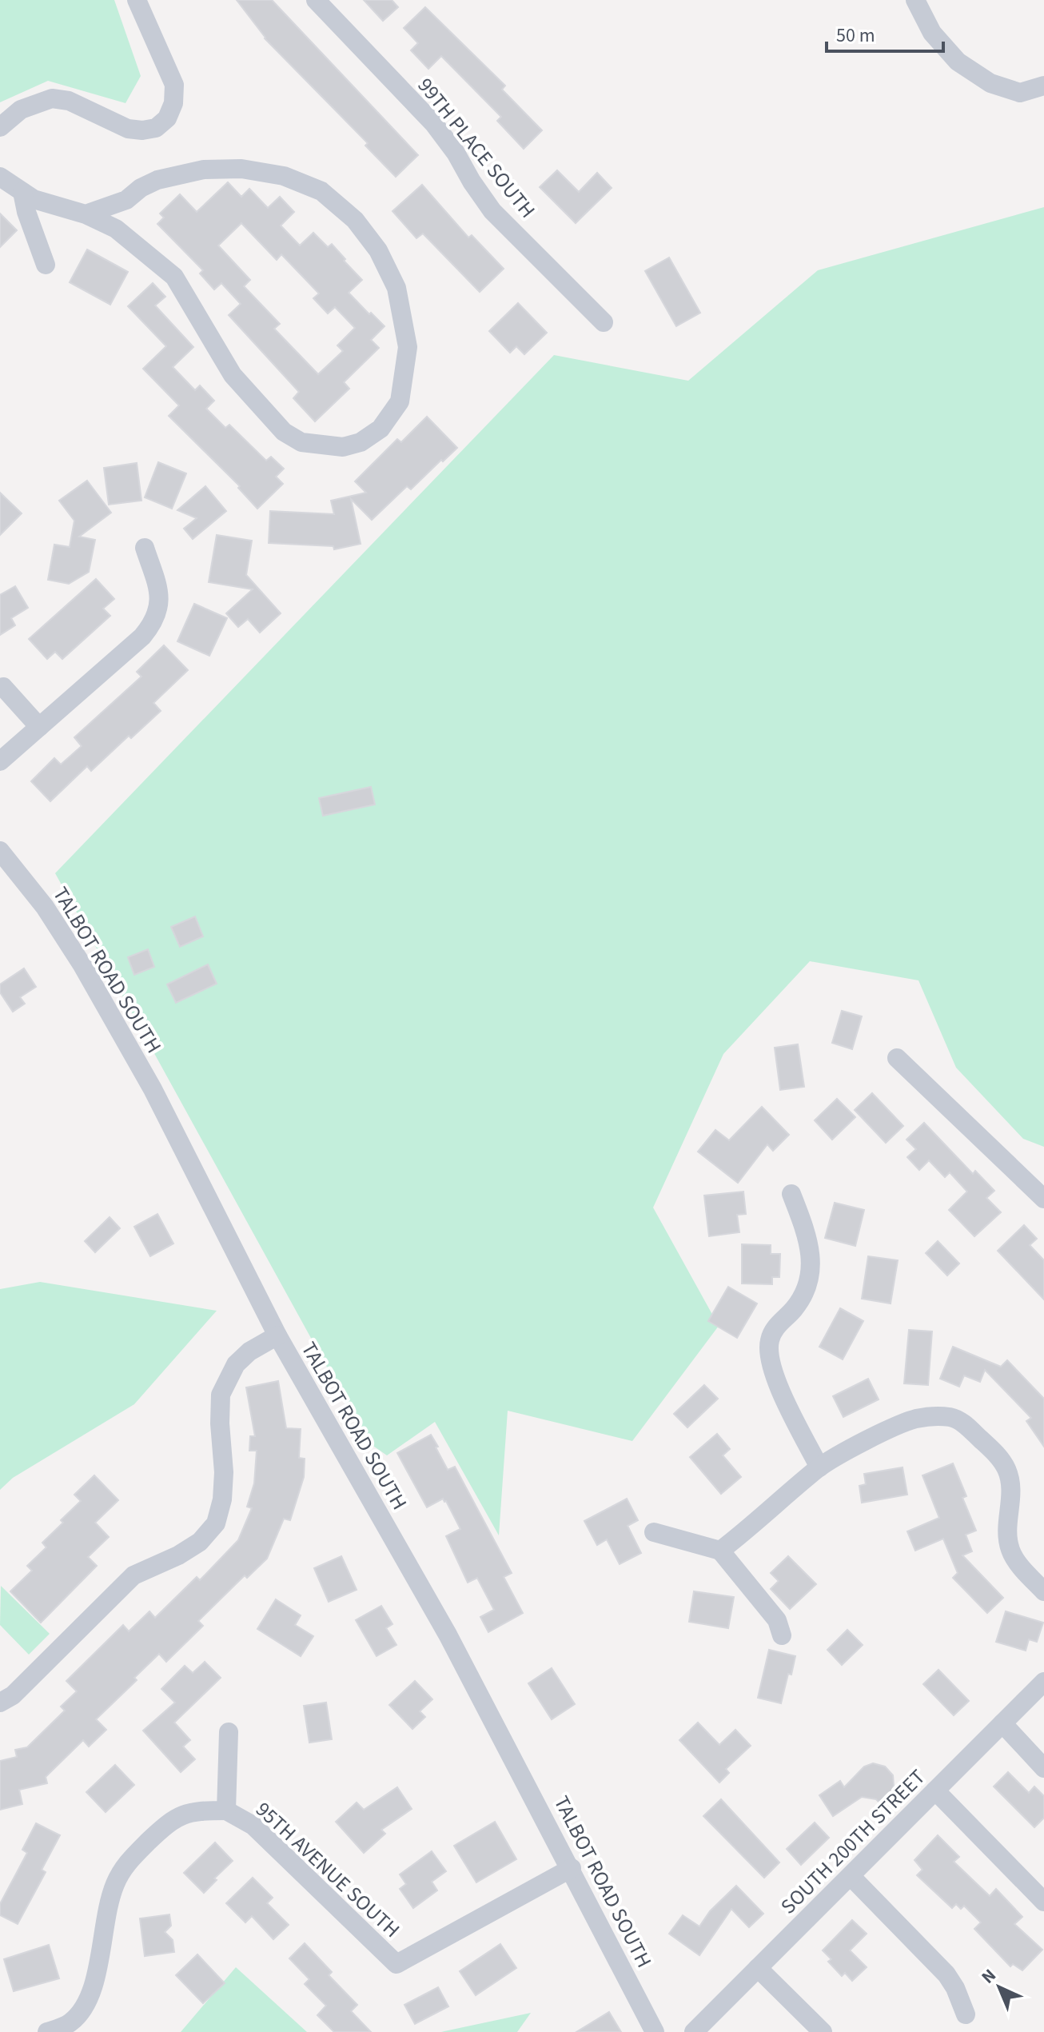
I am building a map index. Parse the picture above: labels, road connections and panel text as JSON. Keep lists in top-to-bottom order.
{
  "streets": {
    "street": [
      "99TH PLACE SOUTH",
      "TALBOT ROAD SOUTH",
      "SOUTH 200TH STREET",
      "95TH AVENUE SOUTH"
    ]
  },
  "crossings": [
    ["TALBOT ROAD SOUTH", "95TH AVENUE SOUTH"]
  ],
  "scale_bar": "50 m",
  "north": "top left"
}
